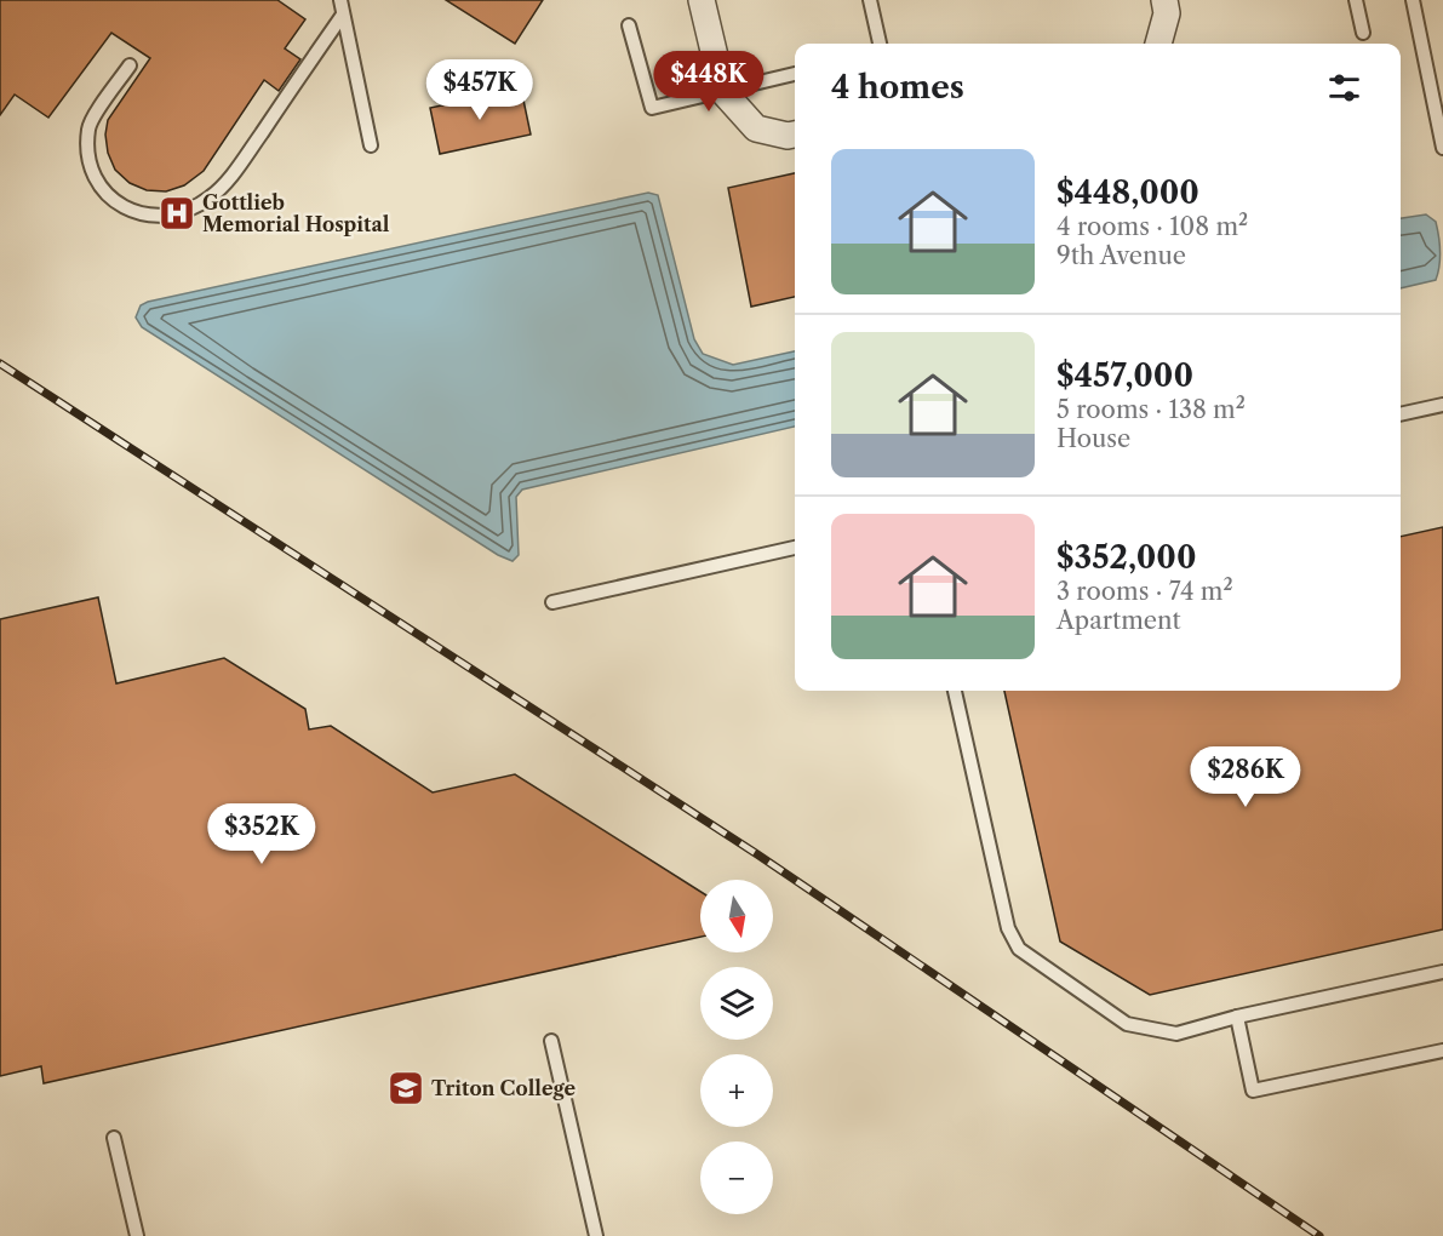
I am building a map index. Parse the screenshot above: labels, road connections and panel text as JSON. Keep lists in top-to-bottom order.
{
  "places": {
    "hospital": ["Gottlieb Memorial Hospital"],
    "school or university": ["Triton College"]
  },
  "north": "bottom",
  "page": {
    "heading": "4 homes",
    "price": [
      "$448K",
      "$457K",
      "$286K",
      "$352K"
    ],
    "list": [
      {
        "name": "$448,000",
        "note": "4 rooms · 108 m² · 9th Avenue"
      },
      {
        "name": "$457,000",
        "note": "5 rooms · 138 m² · House"
      },
      {
        "name": "$352,000",
        "note": "3 rooms · 74 m² · Apartment"
      }
    ],
    "map_buttons": ["+", "−"]
  }
}
